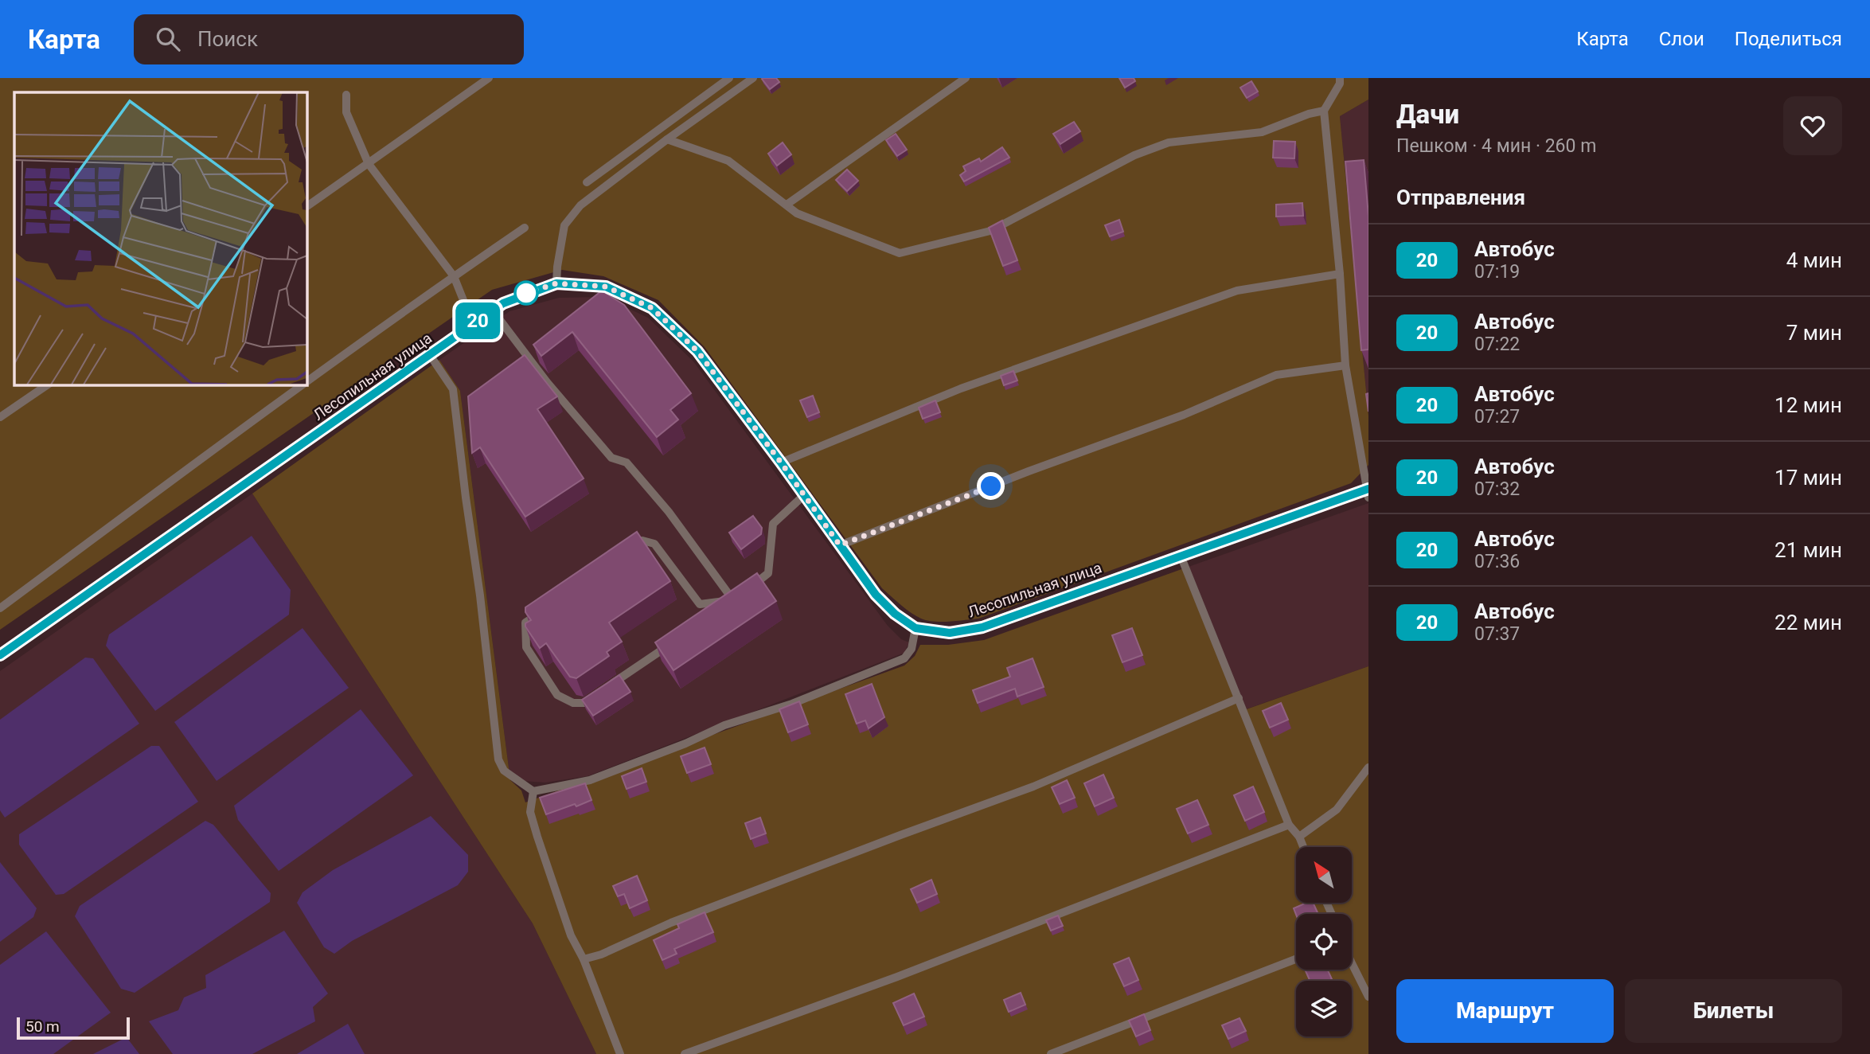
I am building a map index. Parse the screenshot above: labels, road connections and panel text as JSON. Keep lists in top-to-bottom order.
{
  "streets": {
    "street": ["Лесопильная улица"]
  },
  "lines": ["bus line 20"],
  "scale_bar": "50 m",
  "north": "top left",
  "page": {
    "header": "Карта",
    "search": "Поиск",
    "nav": ["Карта", "Слои", "Поделиться"],
    "on_map": "20",
    "heading": [
      ["Дачи", "Пешком · 4 мин · 260 m"],
      "Отправления"
    ],
    "list": [
      {
        "mark": "20",
        "name": "Автобус",
        "note": "07:19",
        "value": "4 мин"
      },
      {
        "mark": "20",
        "name": "Автобус",
        "note": "07:22",
        "value": "7 мин"
      },
      {
        "mark": "20",
        "name": "Автобус",
        "note": "07:27",
        "value": "12 мин"
      },
      {
        "mark": "20",
        "name": "Автобус",
        "note": "07:32",
        "value": "17 мин"
      },
      {
        "mark": "20",
        "name": "Автобус",
        "note": "07:36",
        "value": "21 мин"
      },
      {
        "mark": "20",
        "name": "Автобус",
        "note": "07:37",
        "value": "22 мин"
      }
    ],
    "buttons": ["Маршрут", "Билеты"],
    "scale": "50 m"
  }
}
